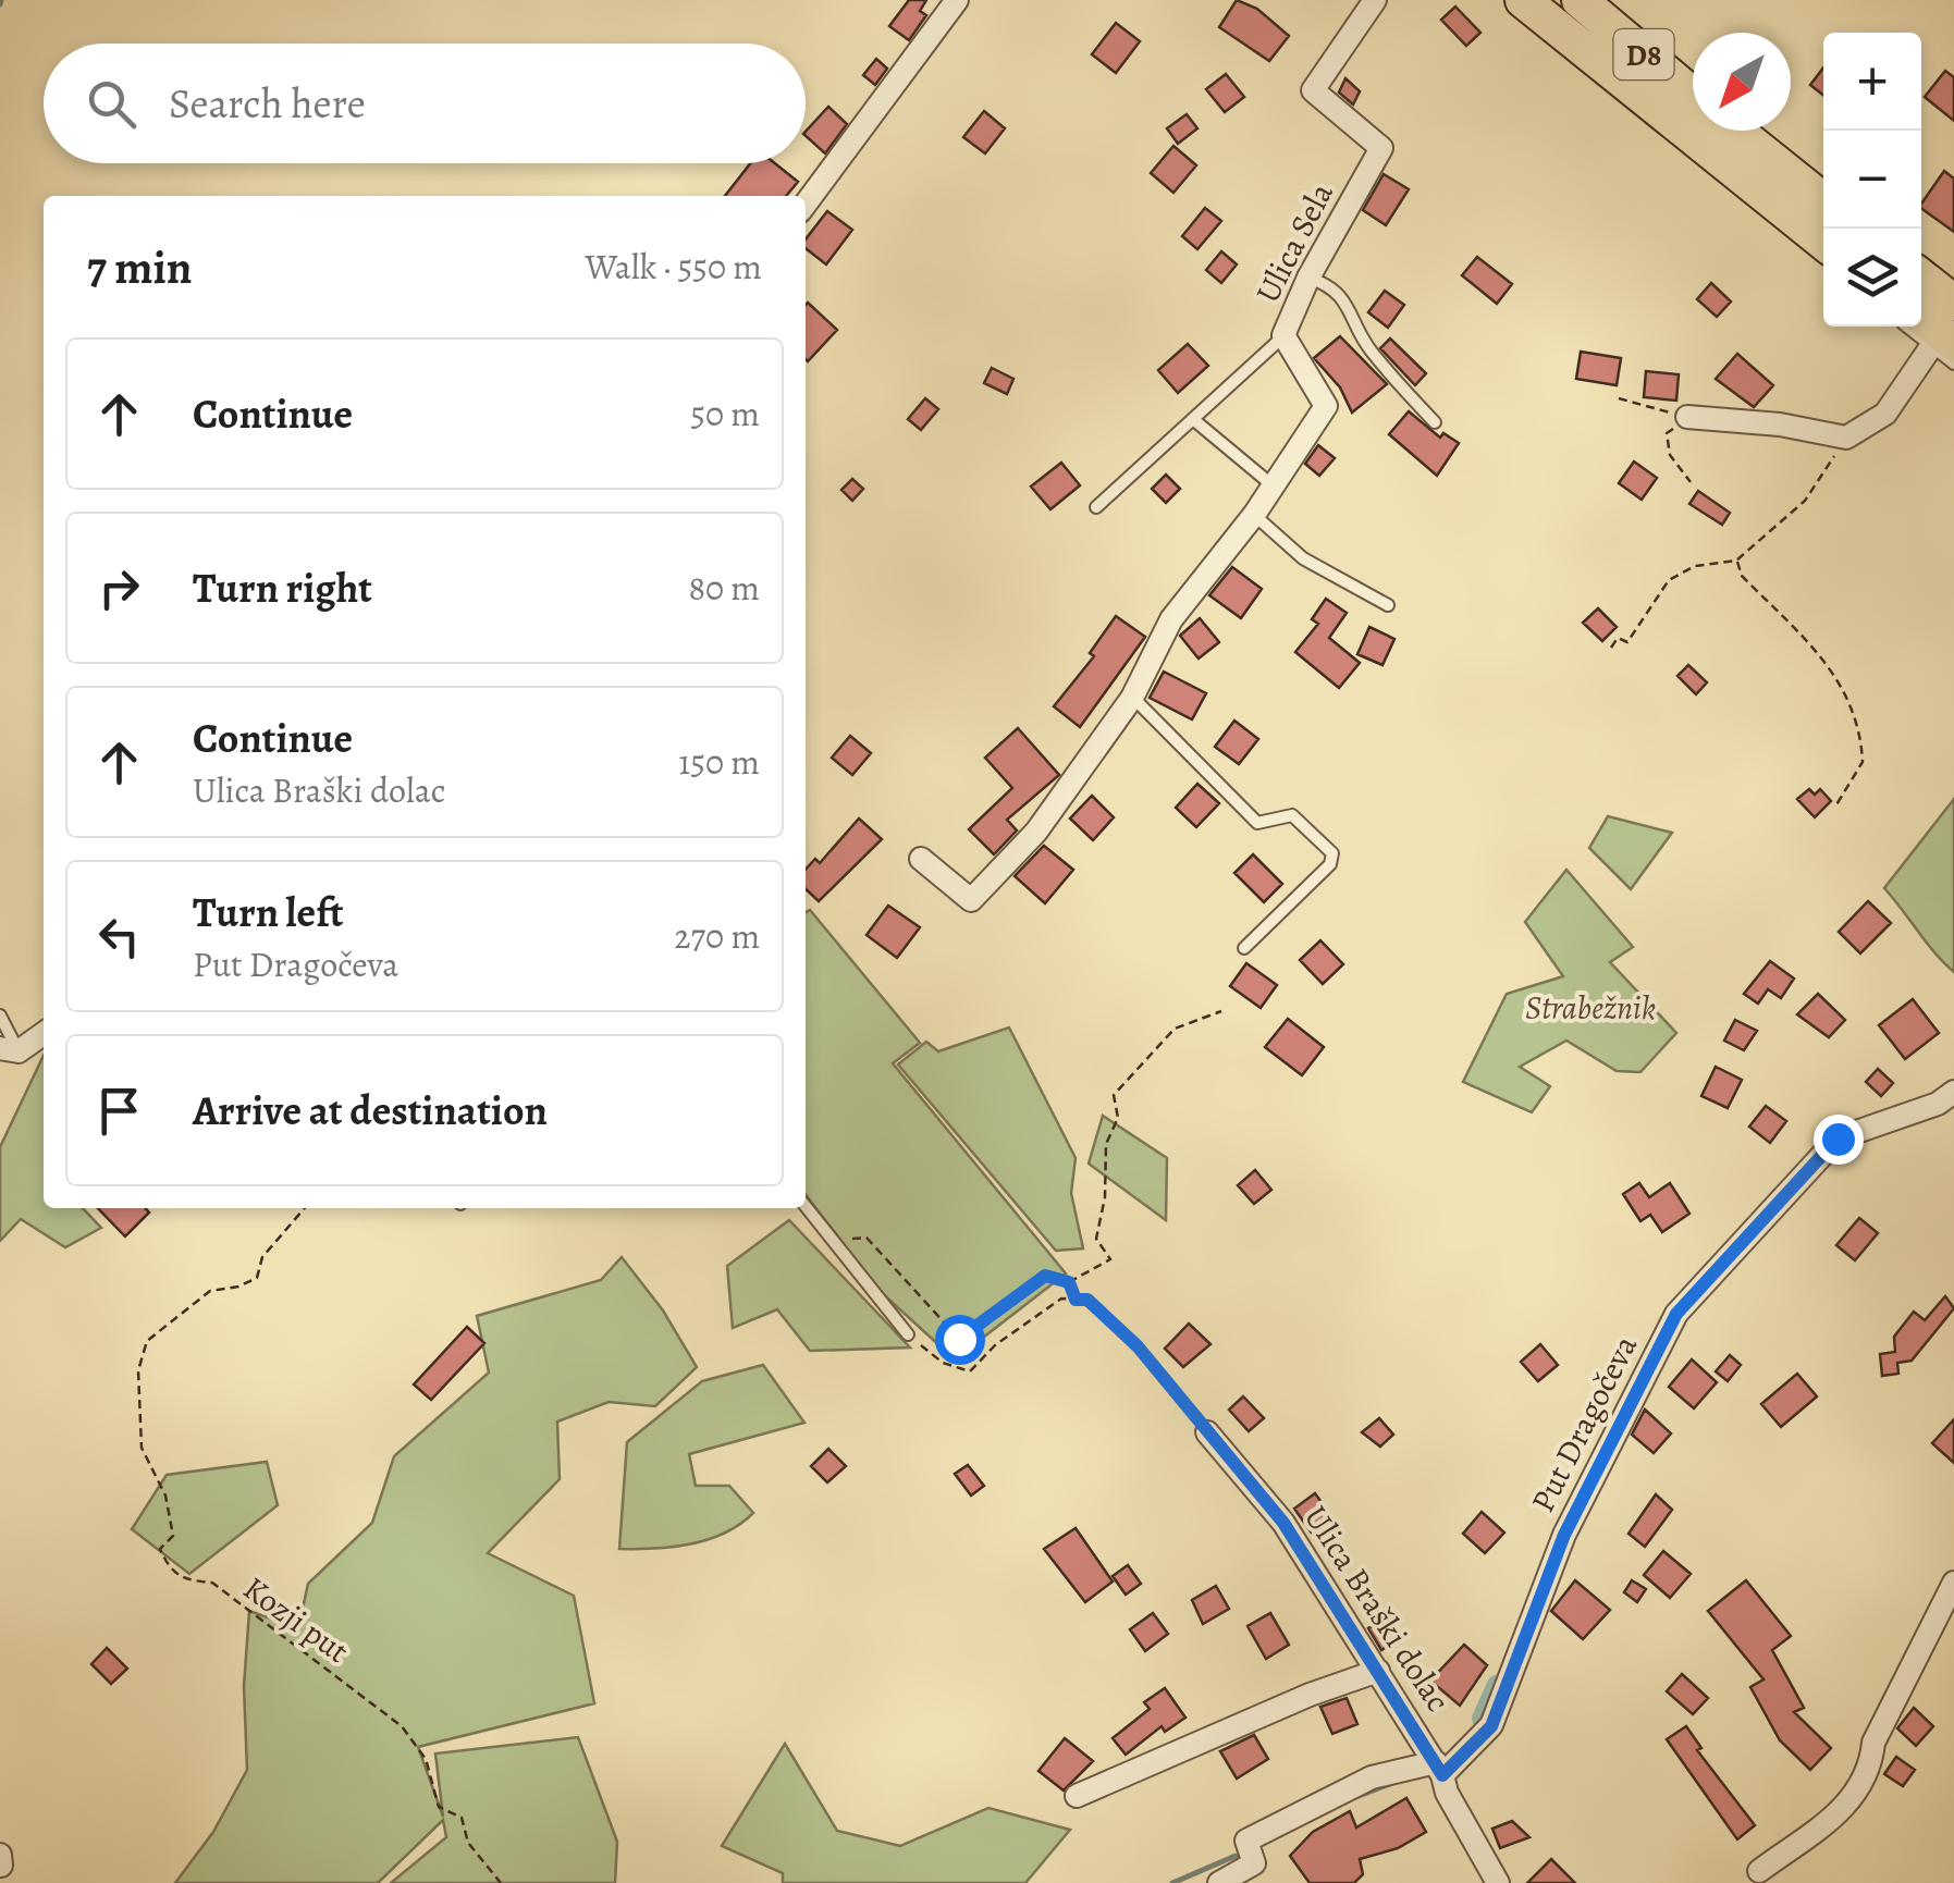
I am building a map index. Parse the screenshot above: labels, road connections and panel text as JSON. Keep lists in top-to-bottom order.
{
  "streets": {
    "main road": ["D8"],
    "street": ["Ulica Sela", "Put Dragočeva", "Ulica Braški dolac"],
    "path": ["Kozji put"]
  },
  "crossings": [
    ["Put Dragočeva", "Ulica Braški dolac"]
  ],
  "parks": ["Strabežnik"],
  "north": "bottom left",
  "page": {
    "map_buttons": ["+", "−"],
    "search": "Search here",
    "heading": ["7 min", "Walk · 550 m"],
    "list": [
      ["Continue", "50 m"],
      ["Turn right", "80 m"],
      ["Continue", "Ulica Braški dolac", "150 m"],
      ["Turn left", "Put Dragočeva", "270 m"],
      "Arrive at destination"
    ]
  }
}
